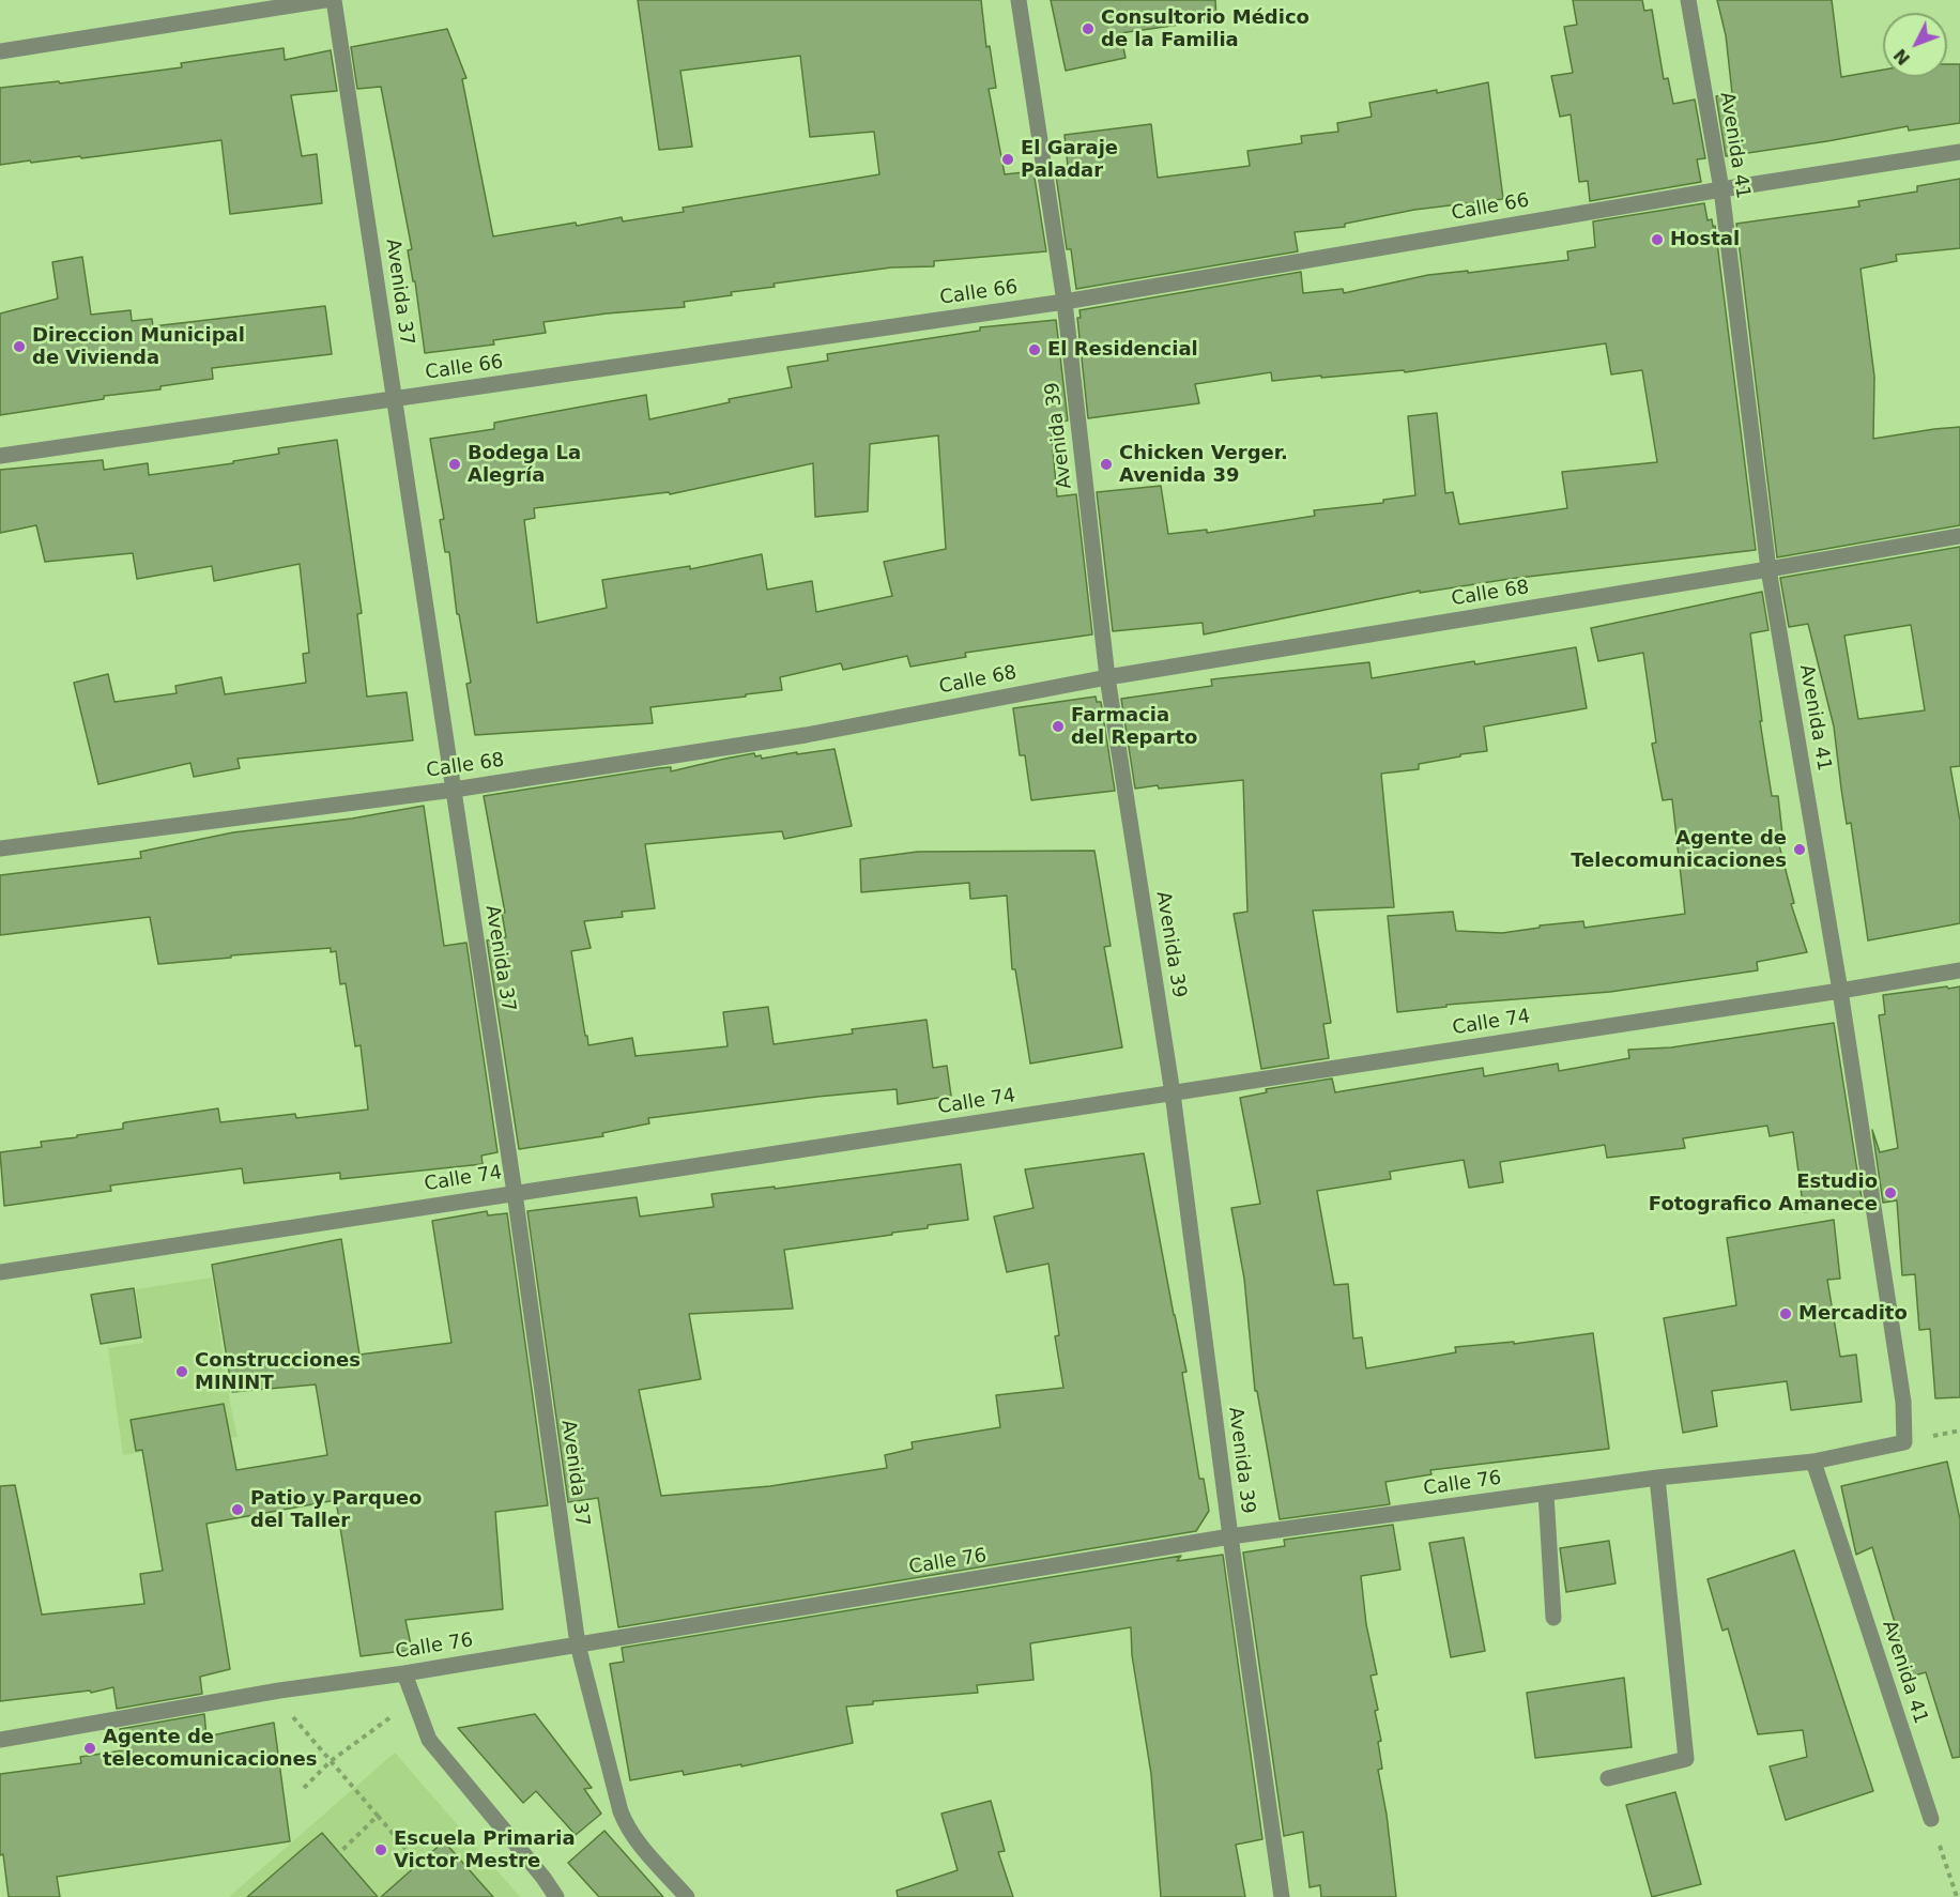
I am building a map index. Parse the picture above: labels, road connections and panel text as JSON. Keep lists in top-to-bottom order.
{
  "streets": {
    "street": [
      "Avenida 41",
      "Calle 66",
      "Avenida 37",
      "Avenida 39",
      "Calle 68",
      "Calle 74",
      "Calle 76"
    ]
  },
  "crossings": [
    ["Avenida 41", "Calle 66"],
    ["Avenida 41", "Calle 68"],
    ["Avenida 41", "Calle 74"],
    ["Avenida 41", "Calle 76"],
    ["Calle 66", "Avenida 37"],
    ["Calle 66", "Avenida 39"],
    ["Avenida 37", "Calle 68"],
    ["Avenida 37", "Calle 74"],
    ["Avenida 37", "Calle 76"],
    ["Avenida 39", "Calle 68"],
    ["Avenida 39", "Calle 74"],
    ["Avenida 39", "Calle 76"]
  ],
  "places": [
    "Consultorio Médico de la Familia",
    "El Garaje Paladar",
    "Hostal",
    "Direccion Municipal de Vivienda",
    "El Residencial",
    "Bodega La Alegría",
    "Chicken Verger. Avenida 39",
    "Farmacia del Reparto",
    "Agente de Telecomunicaciones",
    "Estudio Fotografico Amanece",
    "Mercadito",
    "Construcciones MININT",
    "Patio y Parqueo del Taller",
    "Agente de telecomunicaciones",
    "Escuela Primaria Victor Mestre"
  ],
  "north": "bottom left"
}
